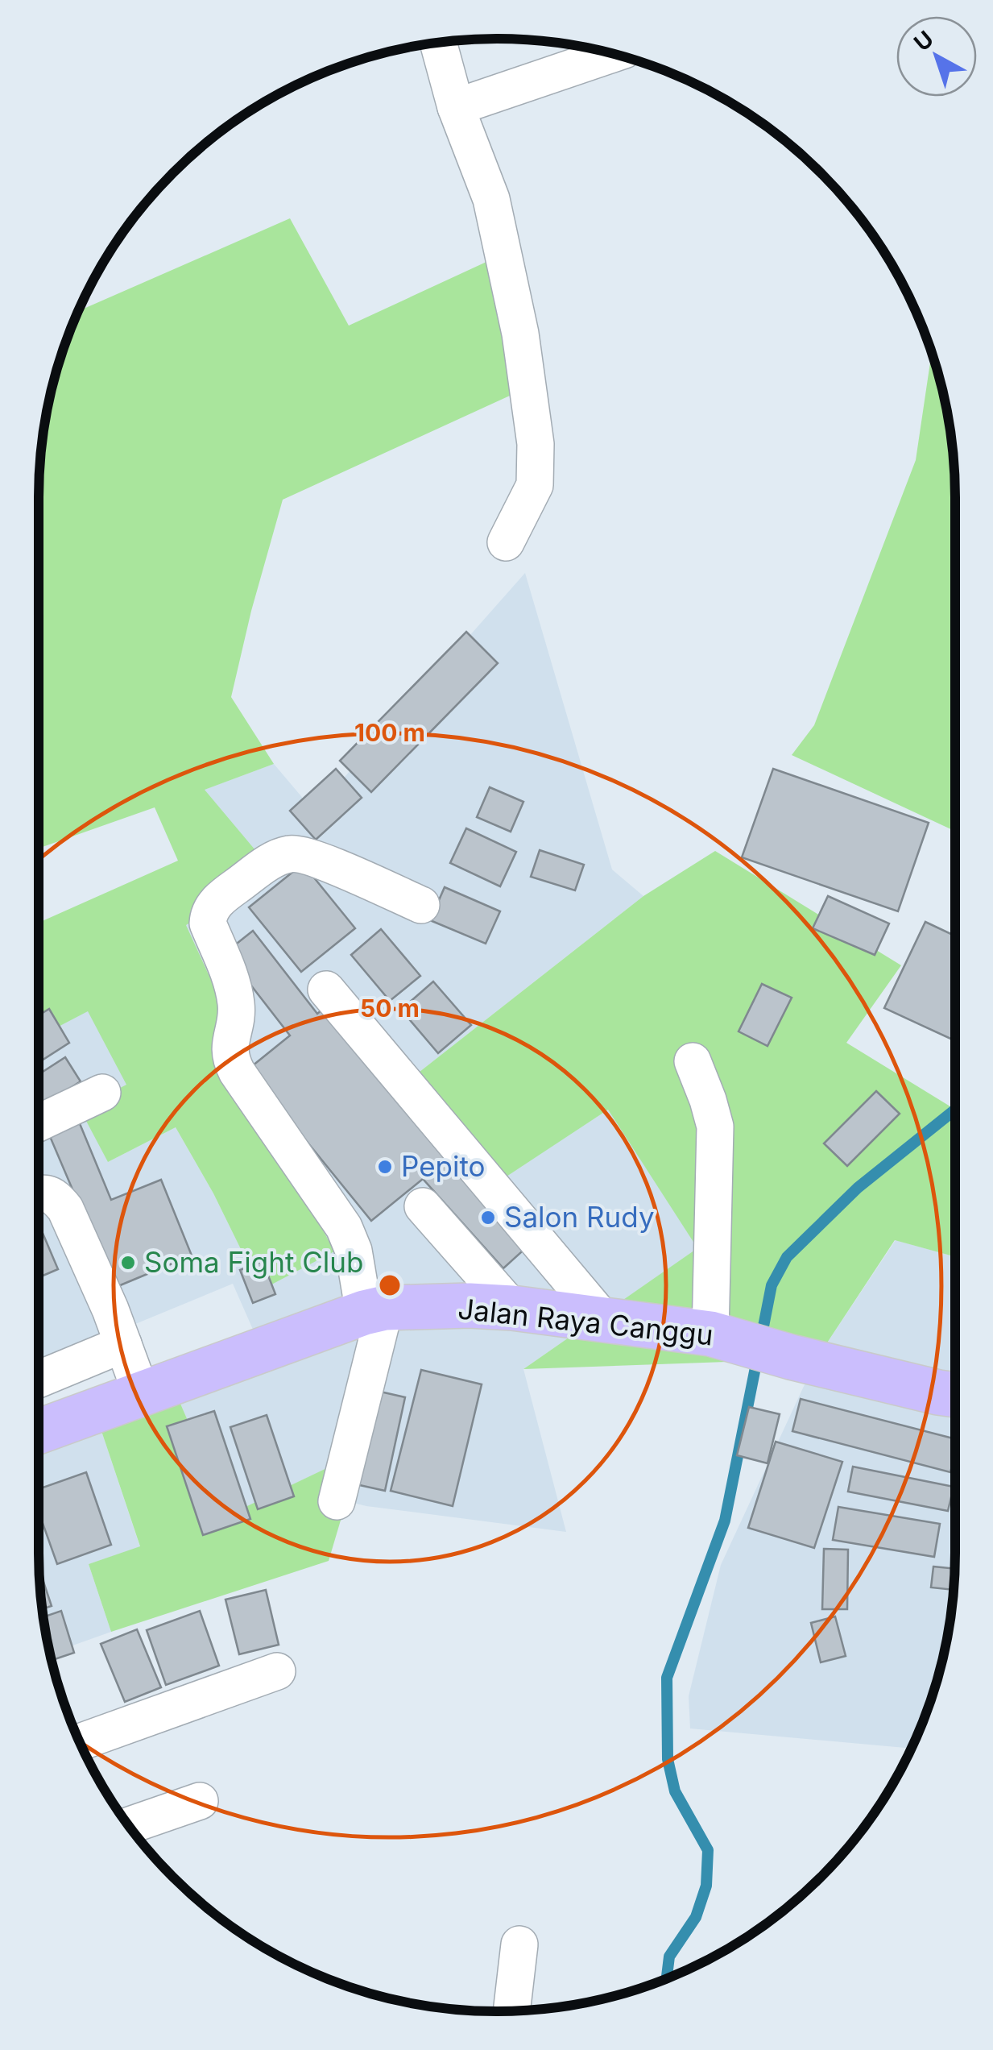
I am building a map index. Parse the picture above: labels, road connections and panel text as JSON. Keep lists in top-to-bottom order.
{
  "streets": {
    "main road": ["Jalan Raya Canggu"]
  },
  "places": ["Pepito", "Salon Rudy", "Soma Fight Club"],
  "north": "top left",
  "rings": ["100 m", "50 m"]
}
